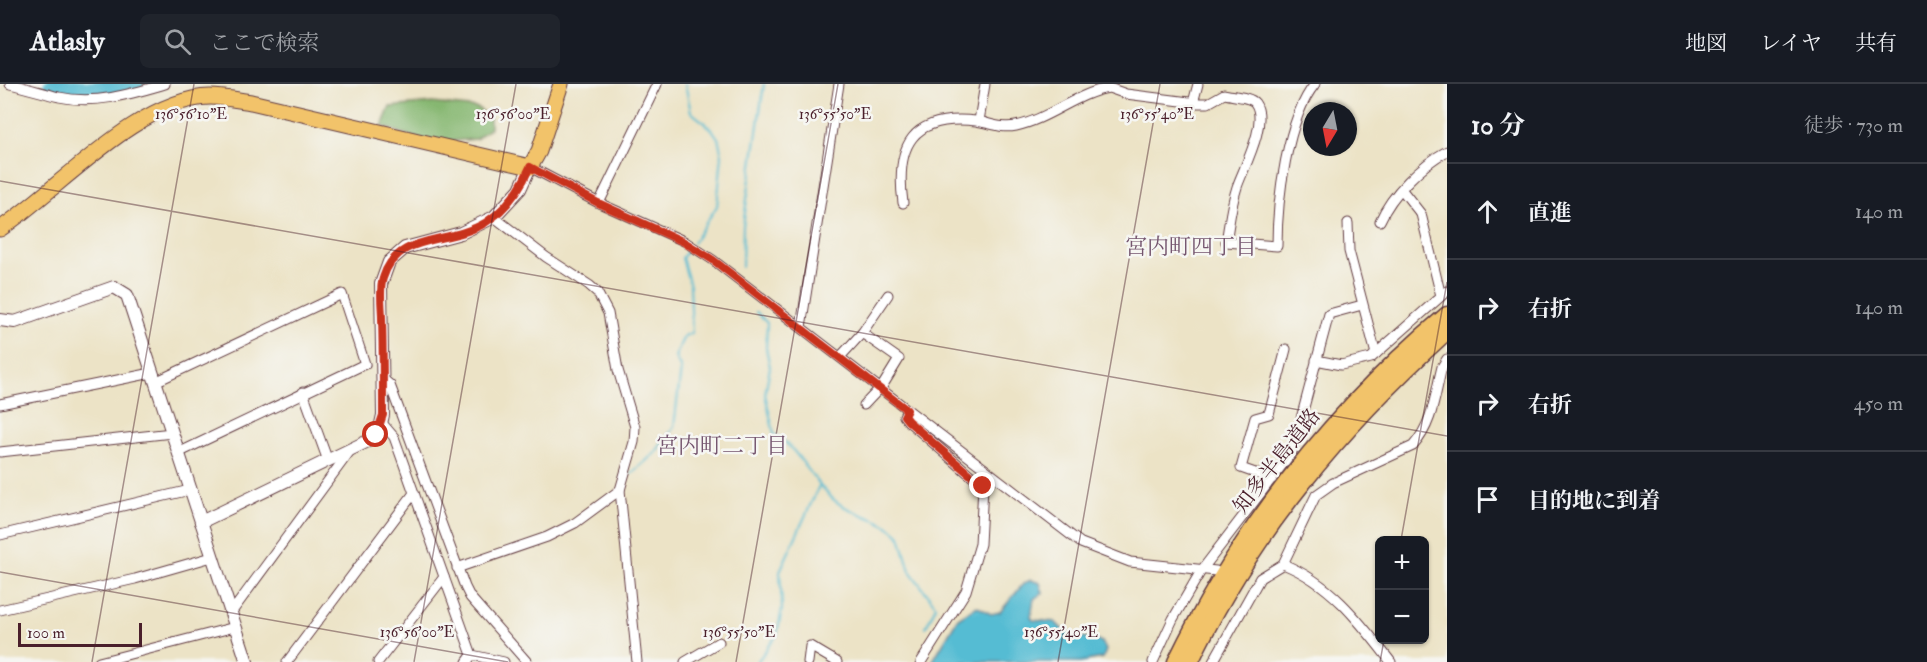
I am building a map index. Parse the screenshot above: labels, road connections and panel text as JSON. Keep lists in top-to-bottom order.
{
  "streets": {
    "highway": ["知多半島道路"]
  },
  "districts": ["宮内町四丁目", "宮内町二丁目"],
  "scale_bar": "100 m",
  "north": "bottom",
  "page": {
    "header": "Atlasly",
    "search": "ここで検索",
    "nav": ["地図", "レイヤ", "共有"],
    "heading": ["10 分", "徒歩 · 730 m"],
    "list": [
      ["直進", "140 m"],
      ["右折", "140 m"],
      ["右折", "450 m"],
      "目的地に到着"
    ],
    "map_buttons": ["+", "−"],
    "scale": "100 m"
  },
  "coordinates": [
    "136°56'10\"E",
    "136°56'00\"E",
    "136°55'50\"E",
    "136°55'40\"E"
  ]
}
